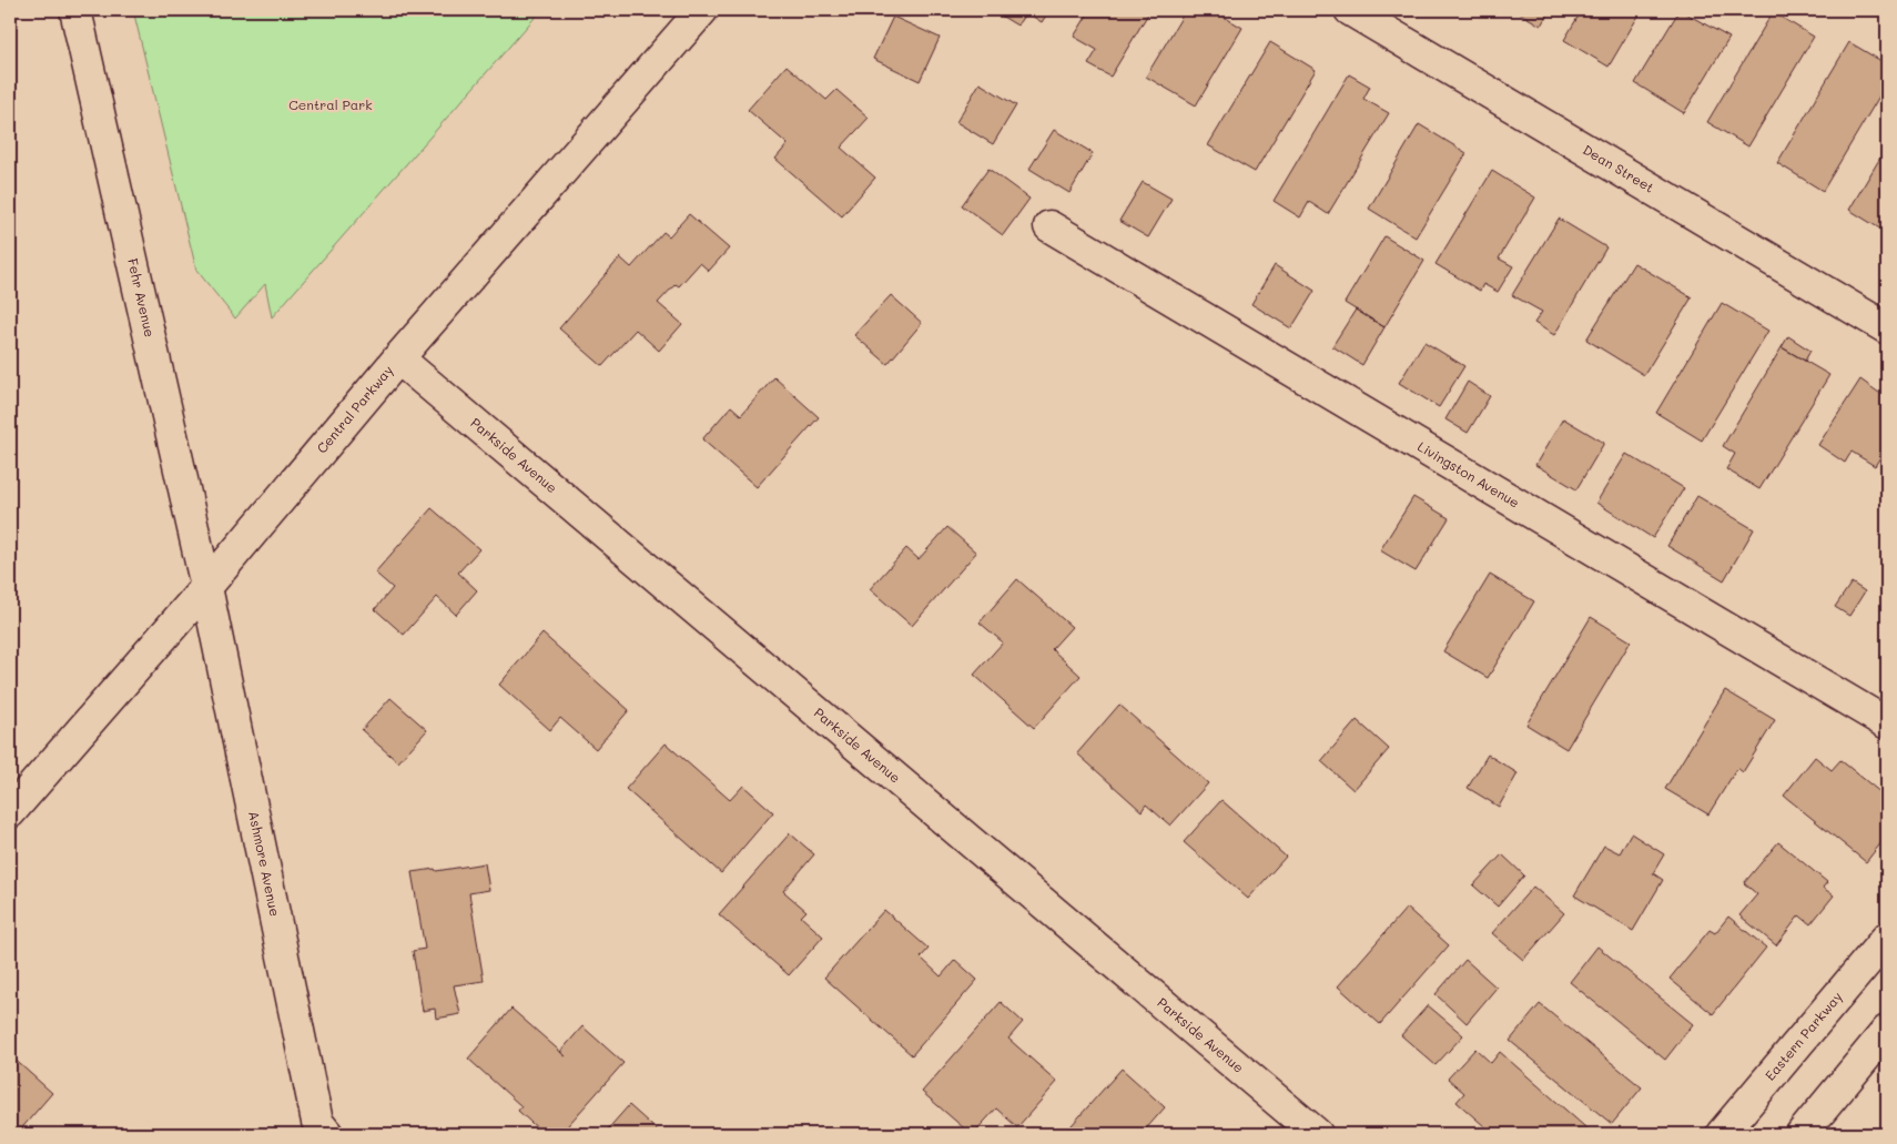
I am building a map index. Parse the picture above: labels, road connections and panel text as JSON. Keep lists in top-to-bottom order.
{
  "streets": {
    "street": [
      "Dean Street",
      "Fehr Avenue",
      "Central Parkway",
      "Parkside Avenue",
      "Livingston Avenue",
      "Ashmore Avenue",
      "Eastern Parkway"
    ]
  },
  "crossings": [
    ["Fehr Avenue", "Central Parkway"],
    ["Fehr Avenue", "Ashmore Avenue"],
    ["Central Parkway", "Parkside Avenue"],
    ["Central Parkway", "Ashmore Avenue"]
  ],
  "parks": ["Central Park"]
}
